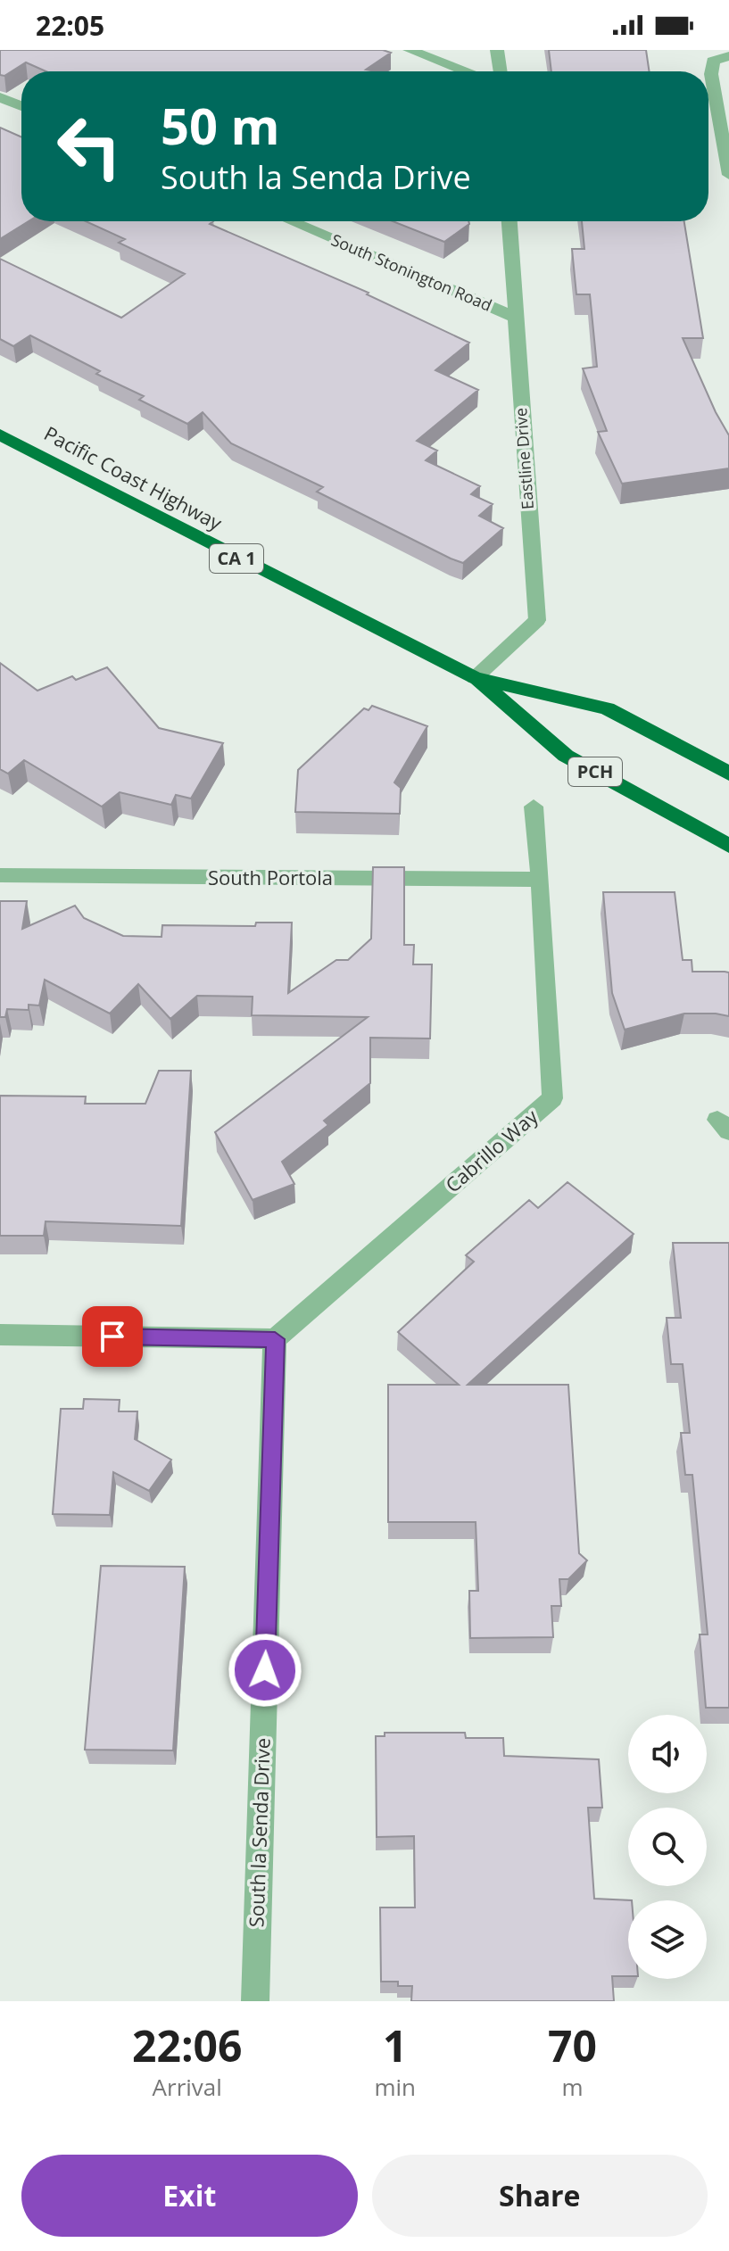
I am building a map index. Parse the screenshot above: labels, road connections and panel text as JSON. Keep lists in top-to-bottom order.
{
  "streets": {
    "highway": ["Pacific Coast Highway", "CA 1", "PCH"],
    "street": [
      "South Stonington Road",
      "Eastline Drive",
      "South Portola",
      "Cabrillo Way",
      "South la Senda Drive"
    ]
  },
  "crossings": [
    ["South Stonington Road", "Eastline Drive"],
    ["Eastline Drive", "Pacific Coast Highway"],
    ["South Portola", "Cabrillo Way"],
    ["Cabrillo Way", "South la Senda Drive"]
  ],
  "page": {
    "status": "22:05",
    "turn": ["50 m", "South la Senda Drive"],
    "eta": [
      "22:06",
      "Arrival",
      "1",
      "min",
      "70",
      "m"
    ],
    "buttons": ["Exit", "Share"]
  }
}
